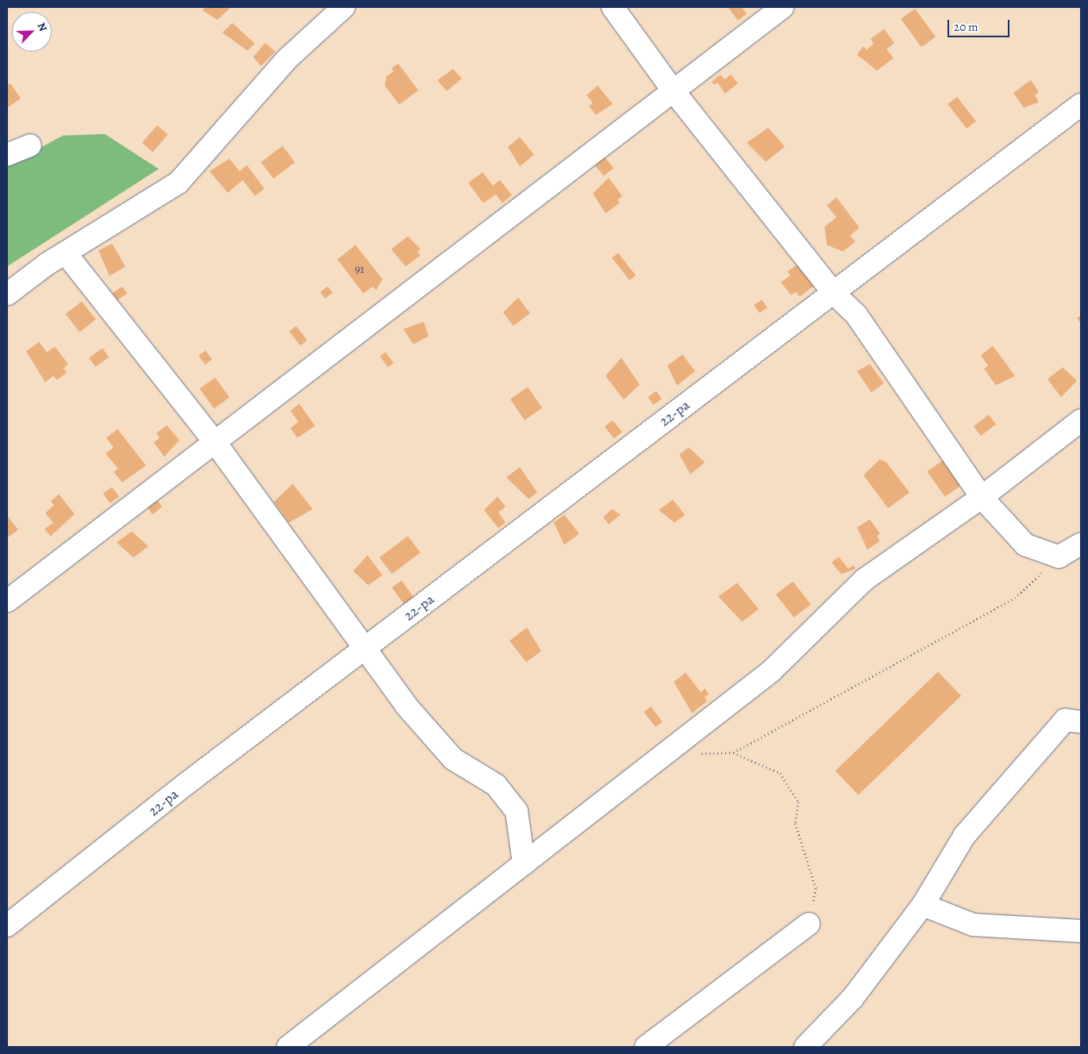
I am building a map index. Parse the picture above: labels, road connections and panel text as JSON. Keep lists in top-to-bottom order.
{
  "streets": {
    "street": ["22-ра"]
  },
  "house_numbers": ["91"],
  "scale_bar": "20 m",
  "north": "top right"
}
